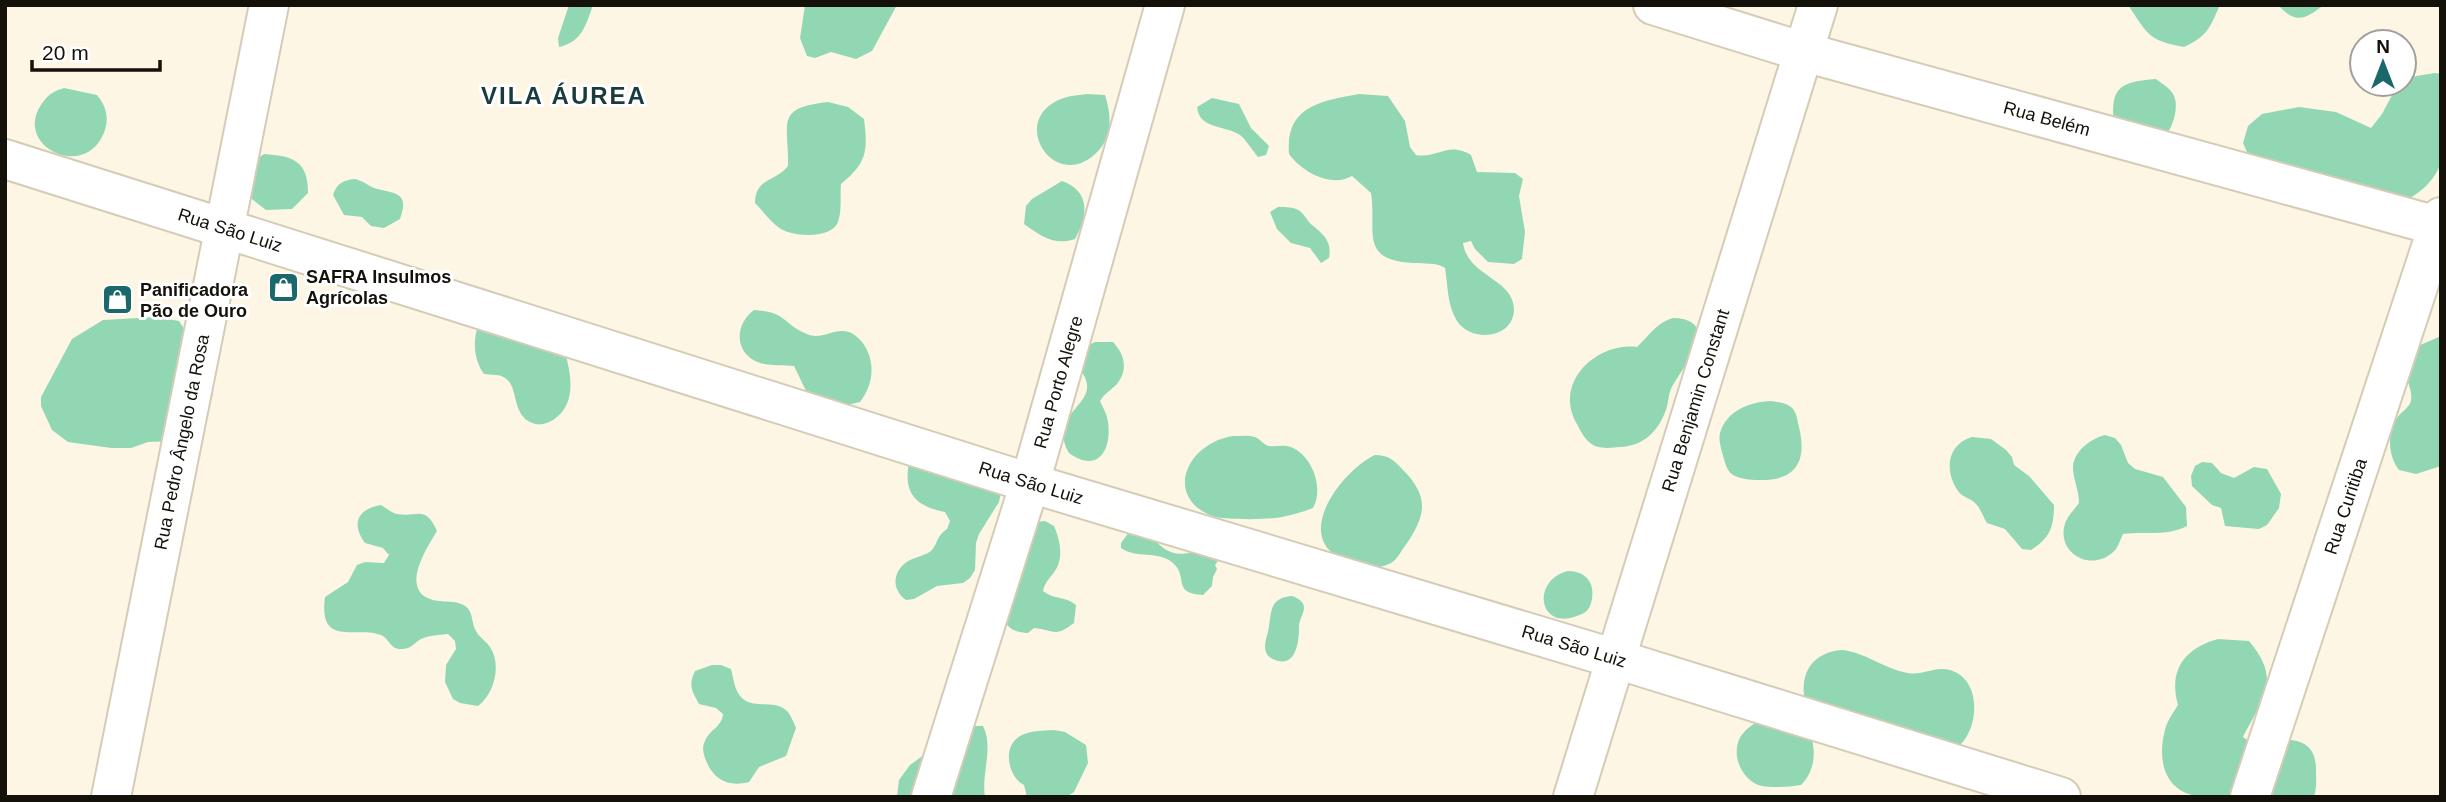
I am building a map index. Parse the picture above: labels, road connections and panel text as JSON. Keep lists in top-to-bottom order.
{
  "streets": {
    "street": [
      "Rua Belém",
      "Rua São Luiz",
      "Rua Porto Alegre",
      "Rua Benjamin Constant",
      "Rua Pedro Ângelo da Rosa",
      "Rua Curitiba"
    ]
  },
  "crossings": [
    ["Rua Belém", "Rua Benjamin Constant"],
    ["Rua Belém", "Rua Curitiba"],
    ["Rua São Luiz", "Rua Porto Alegre"],
    ["Rua São Luiz", "Rua Benjamin Constant"],
    ["Rua São Luiz", "Rua Pedro Ângelo da Rosa"]
  ],
  "districts": ["VILA ÁUREA"],
  "places": {
    "shop": ["SAFRA Insulmos Agrícolas", "Panificadora Pão de Ouro"]
  },
  "scale_bar": "20 m",
  "north": "top"
}
